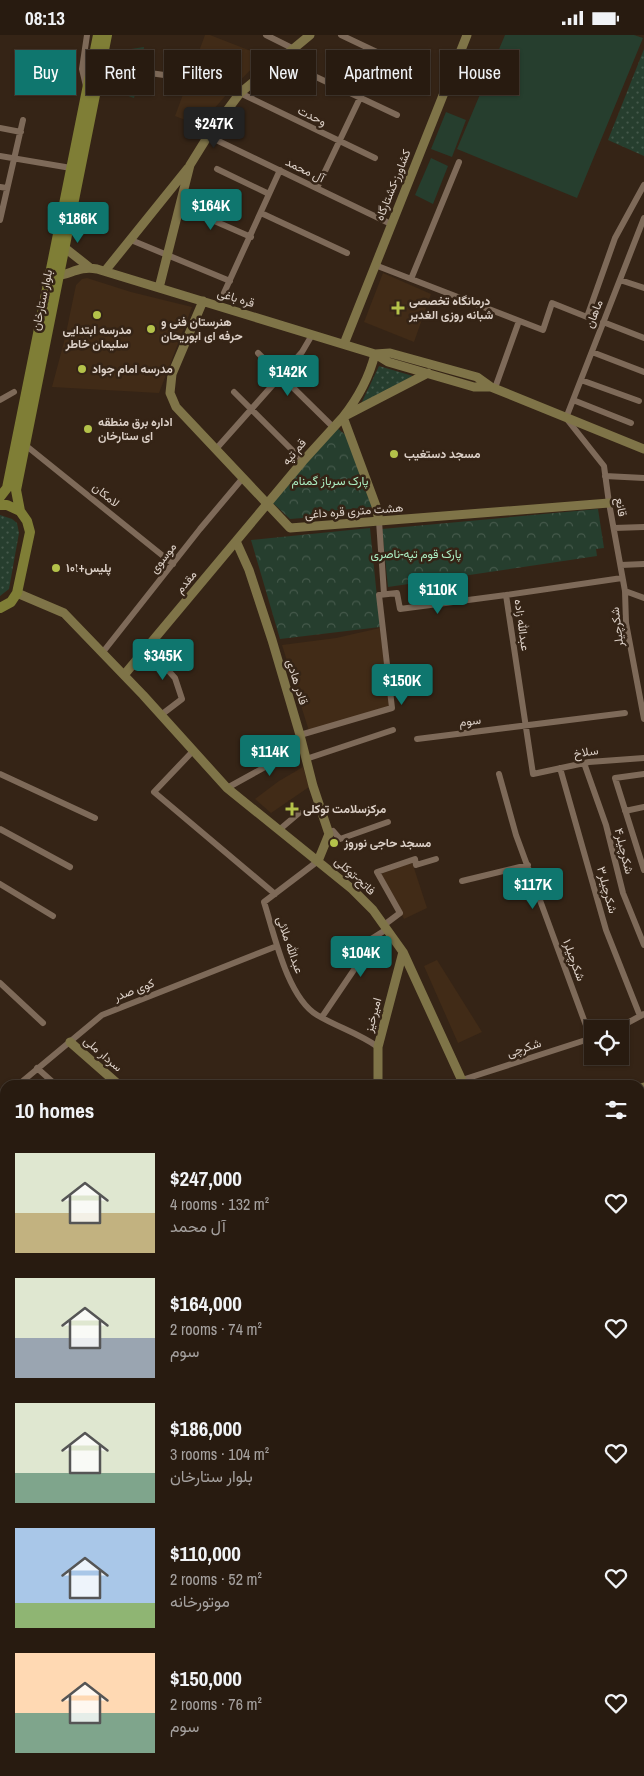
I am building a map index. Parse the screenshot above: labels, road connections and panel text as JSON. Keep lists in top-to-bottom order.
{
  "streets": {
    "main road": ["بلوار ستارخان"],
    "street": [
      "وحدت",
      "آل محمد",
      "کشاورز-کشتارگاه",
      "قره باغی",
      "ماهان",
      "قم تپه",
      "لامکان",
      "قانع",
      "هشت متری قره داغی",
      "موسوی",
      "مقدم",
      "عبدالله زاده",
      "شکرچیلر",
      "قادر هادی",
      "سوم",
      "سلاخ",
      "شکرچیلر۴",
      "فاتح-توکلی",
      "شکرچیلر۳",
      "عبدالله ملائی",
      "شکرچیلر۱",
      "کوی صدر",
      "امیرخیز",
      "شکرچی",
      "سردار ملی"
    ]
  },
  "crossings": [
    ["آل محمد", "کشاورز-کشتارگاه"],
    ["کشاورز-کشتارگاه", "قره باغی"],
    ["قره باغی", "بلوار ستارخان"],
    ["قره باغی", "قم تپه"],
    ["قره باغی", "هشت متری قره داغی"],
    ["بلوار ستارخان", "لامکان"],
    ["بلوار ستارخان", "فاتح-توکلی"],
    ["ماهان", "قانع"],
    ["قم تپه", "هشت متری قره داغی"],
    ["قم تپه", "مقدم"],
    ["لامکان", "موسوی"],
    ["قانع", "هشت متری قره داغی"],
    ["قانع", "عبدالله زاده"],
    ["قانع", "شکرچیلر"],
    ["هشت متری قره داغی", "موسوی"],
    ["هشت متری قره داغی", "مقدم"],
    ["موسوی", "فاتح-توکلی"],
    ["مقدم", "قادر هادی"],
    ["مقدم", "فاتح-توکلی"],
    ["عبدالله زاده", "سوم"],
    ["عبدالله زاده", "سلاخ"],
    ["سلاخ", "شکرچیلر۴"],
    ["سلاخ", "شکرچیلر۳"],
    ["فاتح-توکلی", "امیرخیز"],
    ["عبدالله ملائی", "کوی صدر"],
    ["عبدالله ملائی", "امیرخیز"],
    ["کوی صدر", "سردار ملی"]
  ],
  "parks": ["پارک سرباز گمنام", "پارک قوم تپه-ناصری"],
  "places": {
    "health": ["درمانگاه تخصصی شبانه روزی الغدیر", "مرکزسلامت توکلی"],
    "other": [
      "مدرسه ابتدایی سلیمان خاطر",
      "هنرستان فنی و حرفه ای ابوریحان",
      "مدرسه امام جواد",
      "اداره برق منطقه ای ستارخان",
      "مسجد دستغیب",
      "پلیس+۱۰۱",
      "مسجد حاجی نوروز"
    ]
  },
  "page": {
    "status": "08:13",
    "chip": [
      "Buy",
      "Rent",
      "Filters",
      "New",
      "Apartment",
      "House"
    ],
    "price": [
      "$247K",
      "$164K",
      "$186K",
      "$142K",
      "$110K",
      "$345K",
      "$150K",
      "$114K",
      "$117K",
      "$104K"
    ],
    "heading": "10 homes",
    "list": [
      {
        "name": "$247,000",
        "note": "4 rooms · 132 m² · آل محمد"
      },
      {
        "name": "$164,000",
        "note": "2 rooms · 74 m² · سوم"
      },
      {
        "name": "$186,000",
        "note": "3 rooms · 104 m² · بلوار ستارخان"
      },
      {
        "name": "$110,000",
        "note": "2 rooms · 52 m² · موتورخانه"
      },
      {
        "name": "$150,000",
        "note": "2 rooms · 76 m² · سوم"
      }
    ]
  }
}
